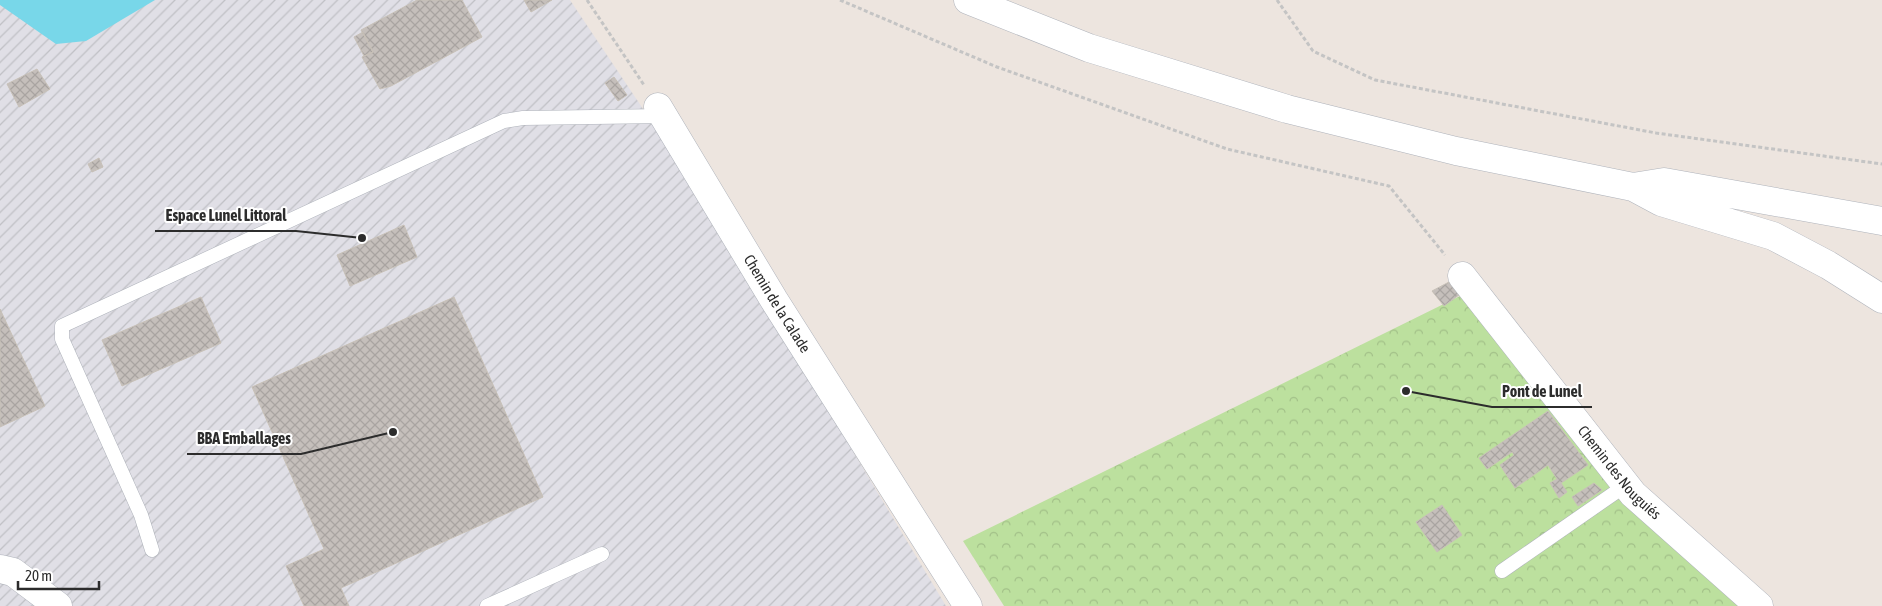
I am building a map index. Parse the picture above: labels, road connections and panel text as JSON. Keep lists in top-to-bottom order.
{
  "streets": {
    "main road": ["Chemin de la Calade", "Chemin des Nouguiés"]
  },
  "places": ["Espace Lunel Littoral", "Pont de Lunel", "BBA Emballages"],
  "scale_bar": "20 m"
}
